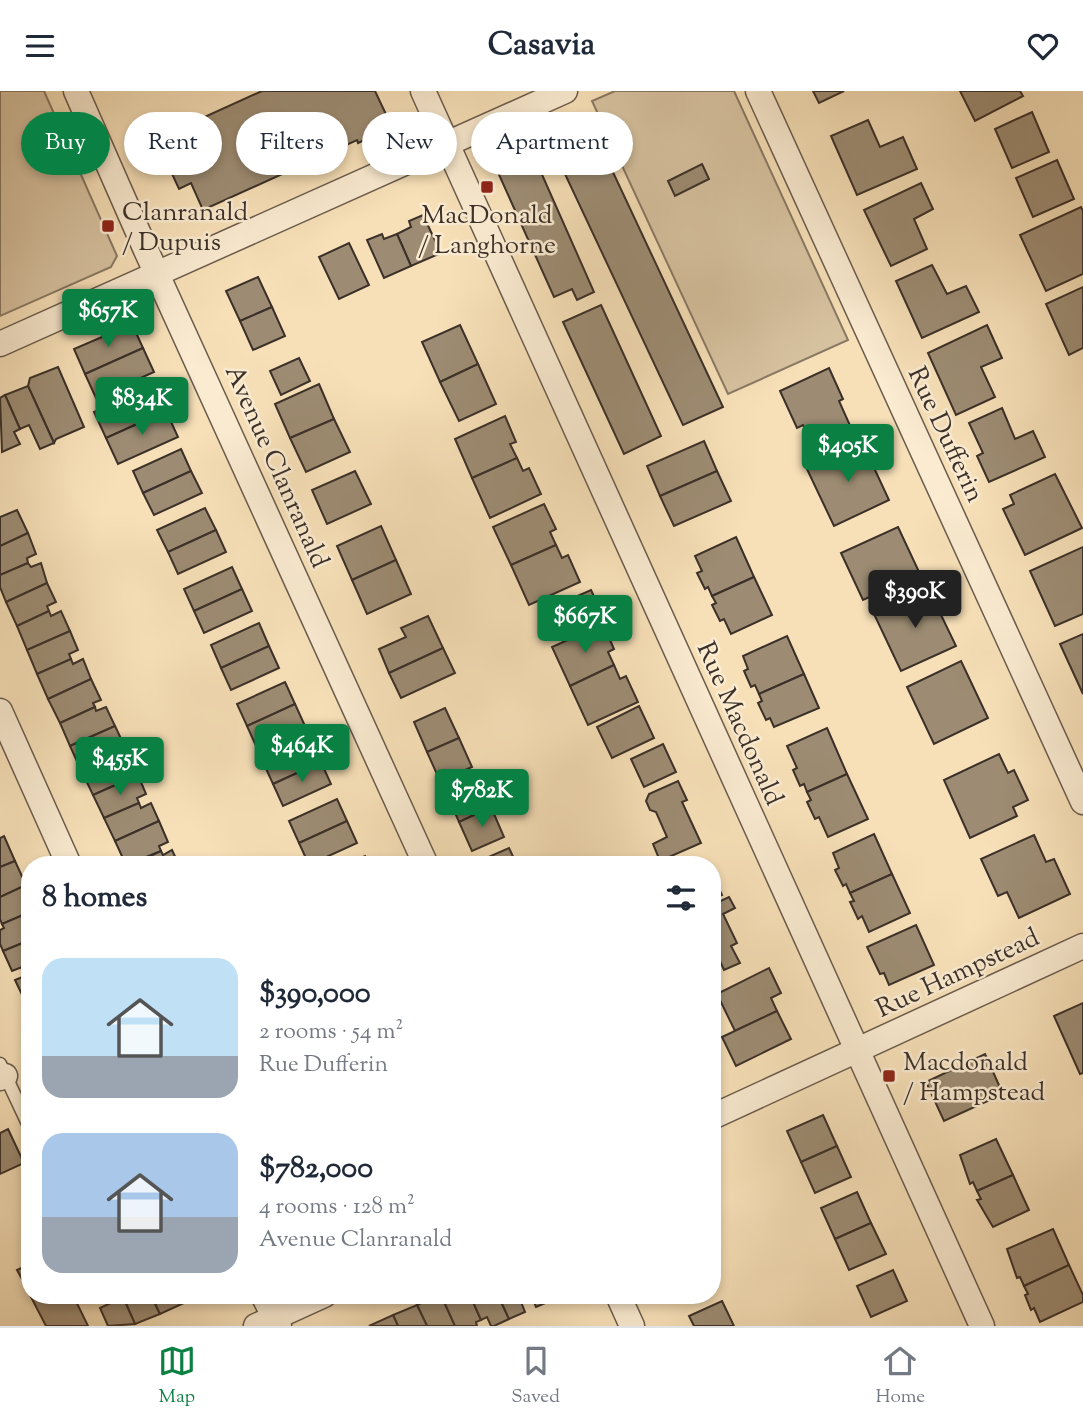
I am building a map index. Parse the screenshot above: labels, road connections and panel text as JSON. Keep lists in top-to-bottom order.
{
  "streets": {
    "street": [
      "Rue Dufferin",
      "Avenue Clanranald",
      "Rue Macdonald",
      "Rue Hampstead"
    ]
  },
  "crossings": [
    ["Rue Macdonald", "Rue Hampstead"]
  ],
  "places": {
    "transit": ["MacDonald / Langhorne", "Clanranald / Dupuis", "Macdonald / Hampstead"]
  },
  "page": {
    "header": "Casavia",
    "chip": [
      "Buy",
      "Rent",
      "Filters",
      "New",
      "Apartment"
    ],
    "price": [
      "$657K",
      "$834K",
      "$405K",
      "$390K",
      "$667K",
      "$464K",
      "$455K",
      "$782K"
    ],
    "heading": "8 homes",
    "list": [
      {
        "name": "$390,000",
        "note": "2 rooms · 54 m² · Rue Dufferin"
      },
      {
        "name": "$782,000",
        "note": "4 rooms · 128 m² · Avenue Clanranald"
      }
    ],
    "tabs": ["Map", "Saved", "Home"]
  }
}
